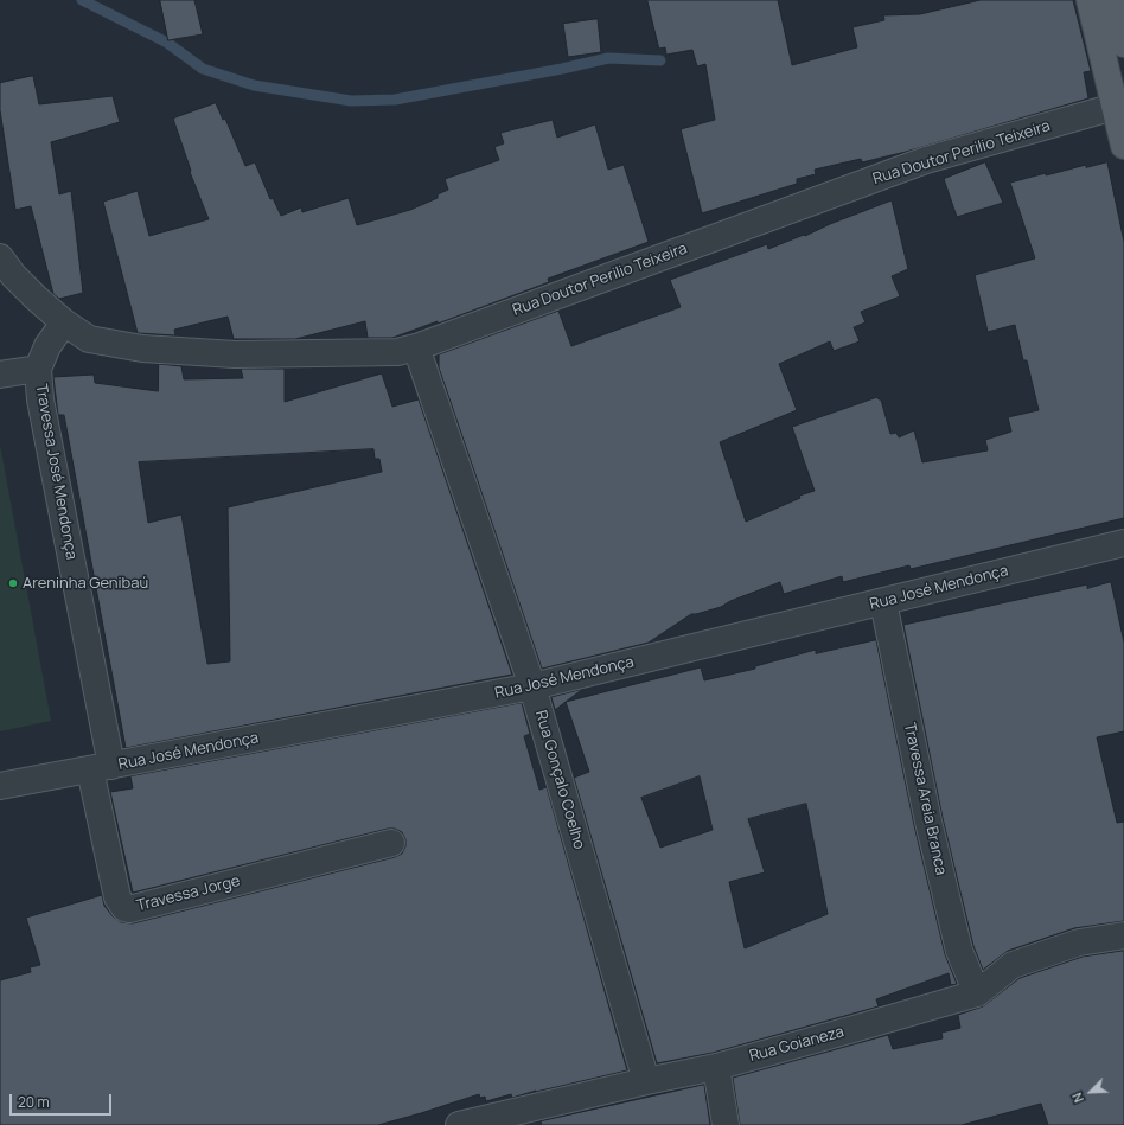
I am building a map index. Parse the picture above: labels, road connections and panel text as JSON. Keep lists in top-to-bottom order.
{
  "streets": {
    "street": [
      "Rua Doutor Perilio Teixeira",
      "Travessa José Mendonça",
      "Rua José Mendonça",
      "Rua Gonçalo Coelho",
      "Travessa Areia Branca",
      "Travessa Jorge",
      "Rua Goianeza"
    ]
  },
  "crossings": [
    ["Rua Doutor Perilio Teixeira", "Travessa José Mendonça"],
    ["Rua Doutor Perilio Teixeira", "Rua Gonçalo Coelho"],
    ["Travessa José Mendonça", "Rua José Mendonça"],
    ["Travessa José Mendonça", "Travessa Jorge"],
    ["Rua José Mendonça", "Rua Gonçalo Coelho"],
    ["Rua José Mendonça", "Travessa Areia Branca"],
    ["Rua José Mendonça", "Travessa Jorge"],
    ["Rua Gonçalo Coelho", "Rua Goianeza"],
    ["Travessa Areia Branca", "Rua Goianeza"]
  ],
  "places": ["Areninha Genibaú"],
  "scale_bar": "20 m",
  "north": "bottom left"
}
